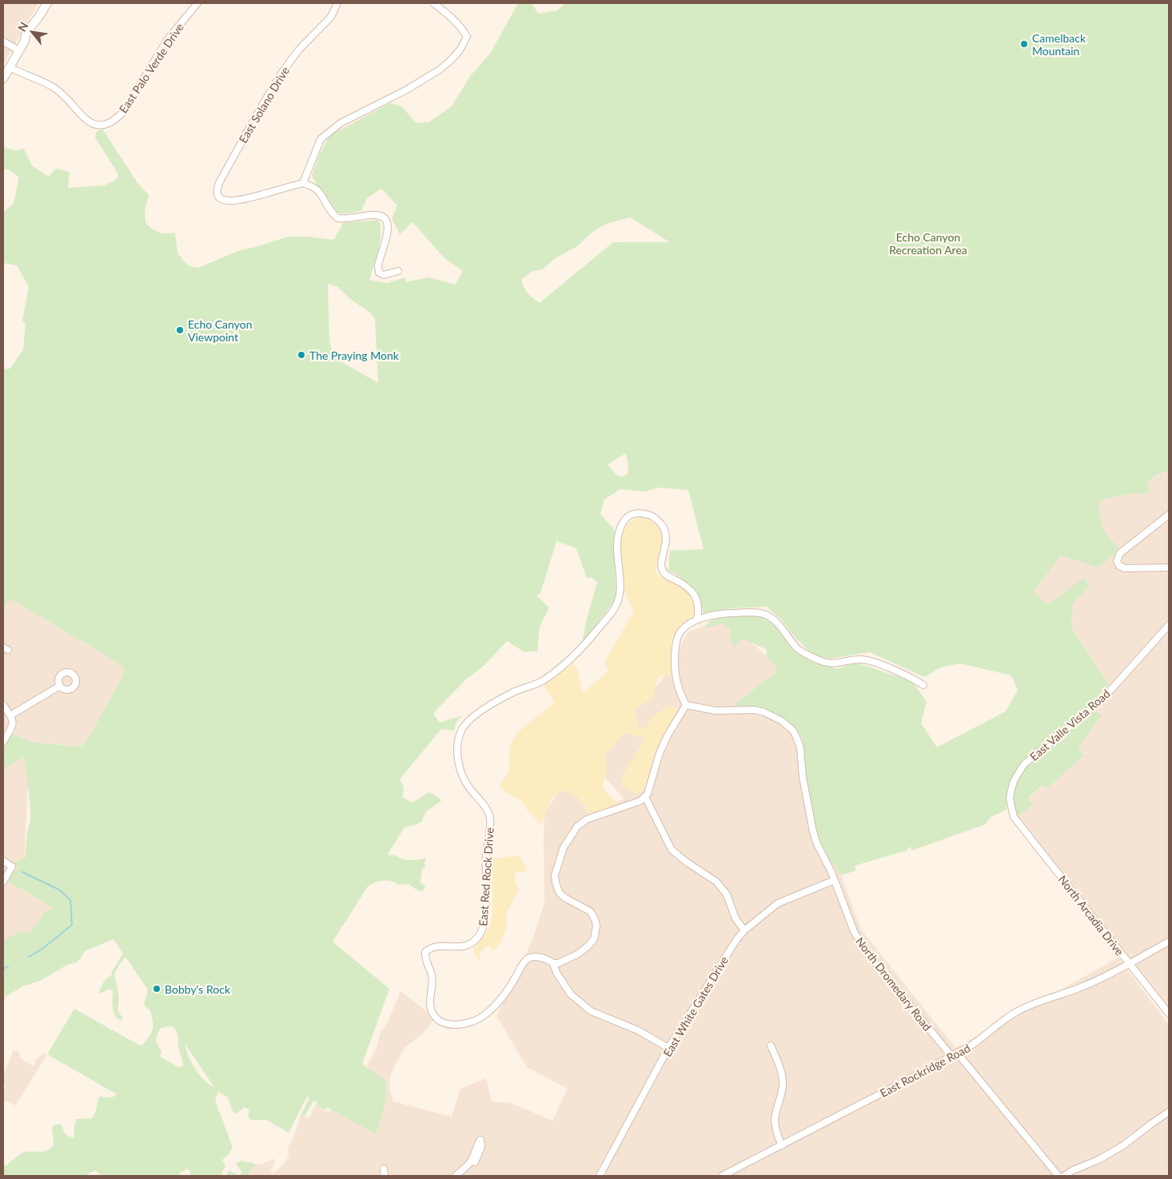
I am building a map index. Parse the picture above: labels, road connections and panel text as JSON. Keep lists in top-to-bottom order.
{
  "streets": {
    "street": [
      "East Palo Verde Drive",
      "East Solano Drive",
      "East Valle Vista Road",
      "East Red Rock Drive",
      "North Arcadia Drive",
      "North Dromedary Road",
      "East White Gates Drive",
      "East Rockridge Road"
    ]
  },
  "crossings": [
    ["East Valle Vista Road", "North Arcadia Drive"],
    ["North Arcadia Drive", "East Rockridge Road"],
    ["North Dromedary Road", "East White Gates Drive"],
    ["North Dromedary Road", "East Rockridge Road"]
  ],
  "parks": ["Echo Canyon Recreation Area"],
  "places": [
    "Camelback Mountain",
    "Echo Canyon Viewpoint",
    "The Praying Monk",
    "Bobby's Rock"
  ],
  "north": "top left"
}
